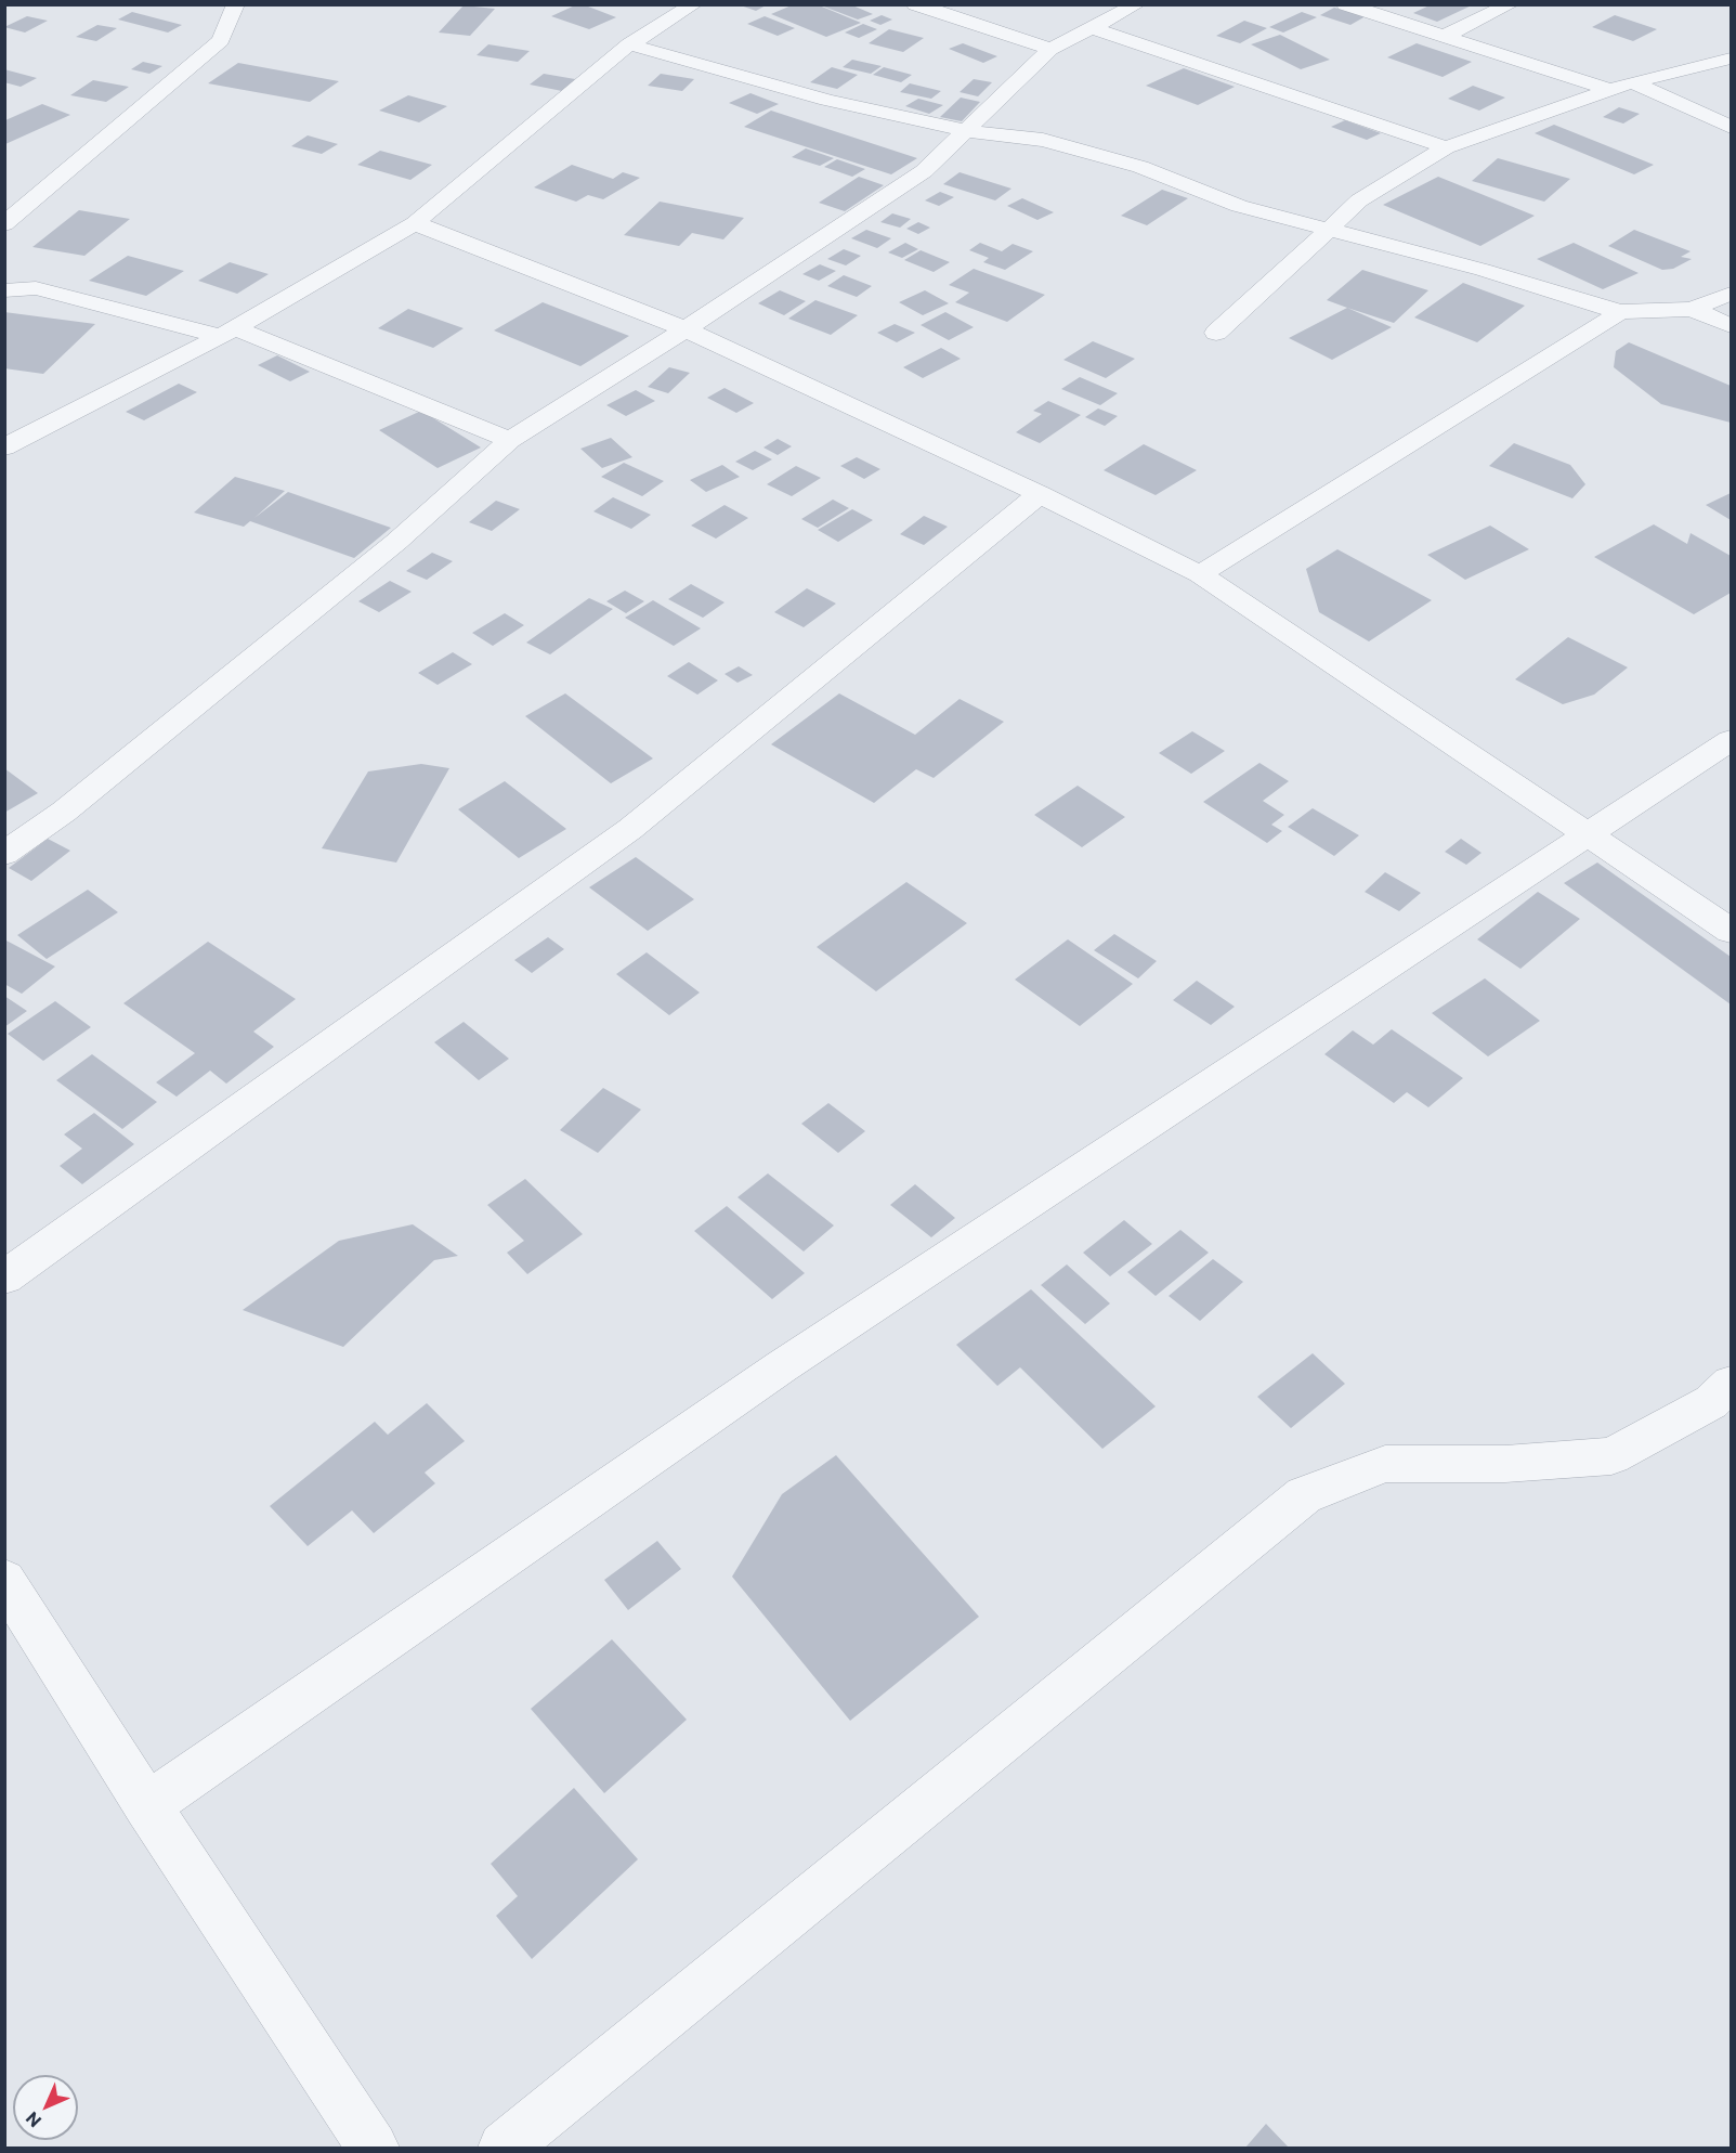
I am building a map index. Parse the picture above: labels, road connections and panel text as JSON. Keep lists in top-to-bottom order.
{
  "north": "bottom left"
}
